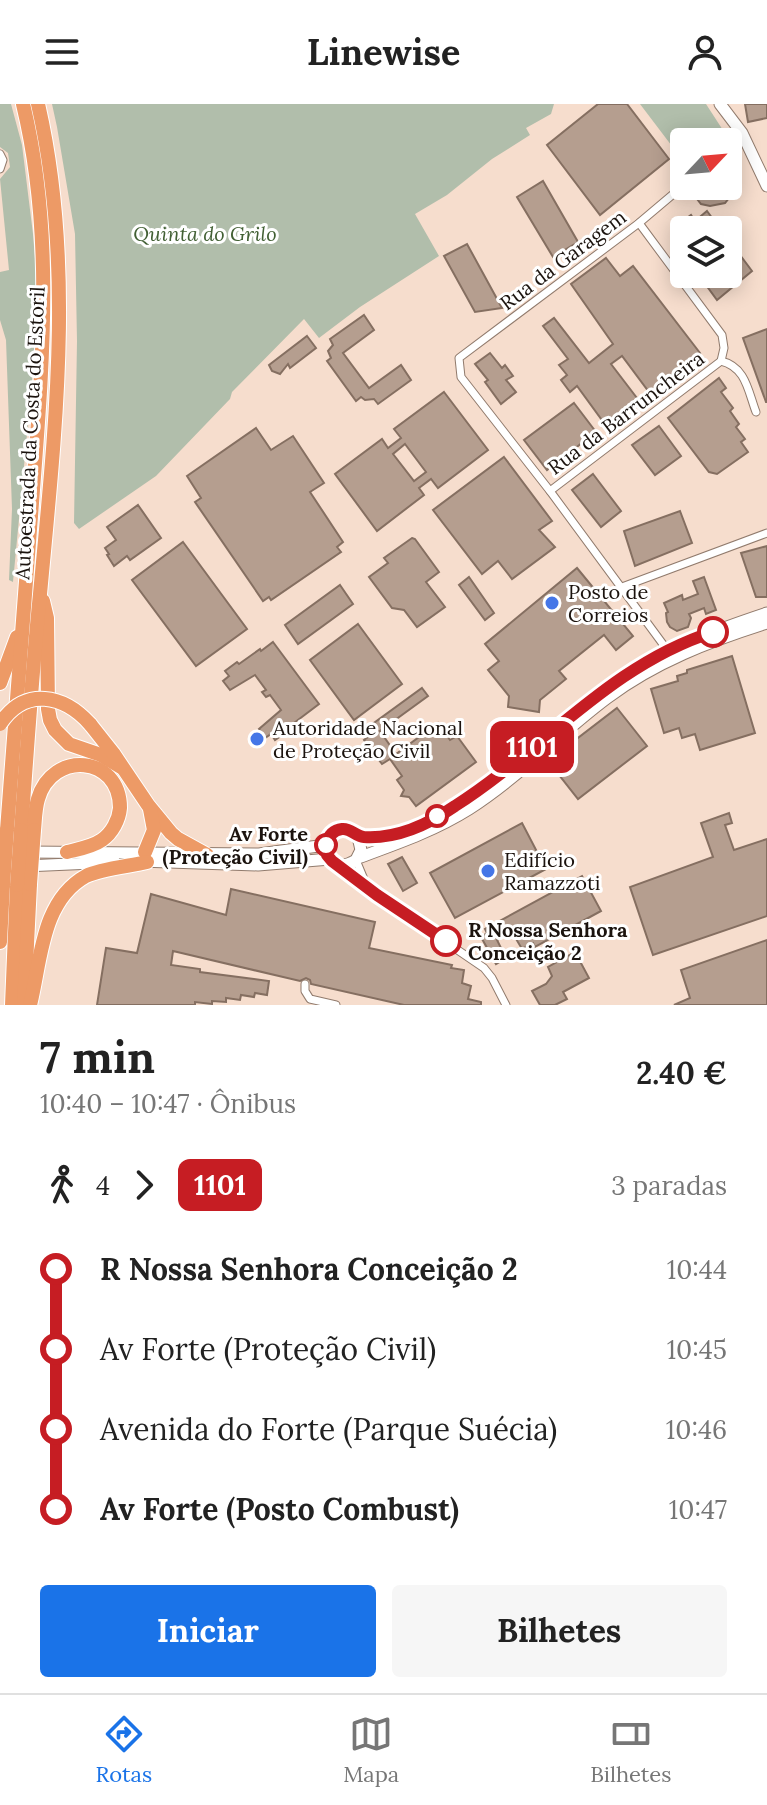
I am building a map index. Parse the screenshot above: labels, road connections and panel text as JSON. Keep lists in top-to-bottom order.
{
  "streets": {
    "highway": ["Autoestrada da Costa do Estoril"],
    "street": ["Rua da Garagem", "Rua da Barruncheira"]
  },
  "crossings": [
    ["Rua da Garagem", "Rua da Barruncheira"]
  ],
  "parks": ["Quinta do Grilo"],
  "places": [
    "Posto de Correios",
    "Autoridade Nacional de Proteção Civil",
    "Av Forte (Proteção Civil)",
    "Edifício Ramazzoti",
    "R Nossa Senhora Conceição 2"
  ],
  "lines": ["bus line 1101"],
  "north": "top right",
  "page": {
    "header": "Linewise",
    "on_map": "1101",
    "heading": ["7 min", "10:40 – 10:47 · Ônibus", "2.40 €"],
    "legs": ["4", "1101", "3 paradas"],
    "list": [
      {
        "name": "R Nossa Senhora Conceição 2",
        "value": "10:44"
      },
      {
        "name": "Av Forte (Proteção Civil)",
        "value": "10:45"
      },
      {
        "name": "Avenida do Forte (Parque Suécia)",
        "value": "10:46"
      },
      {
        "name": "Av Forte (Posto Combust)",
        "value": "10:47"
      }
    ],
    "buttons": ["Iniciar", "Bilhetes"],
    "tabs": ["Rotas", "Mapa", "Bilhetes"]
  }
}
